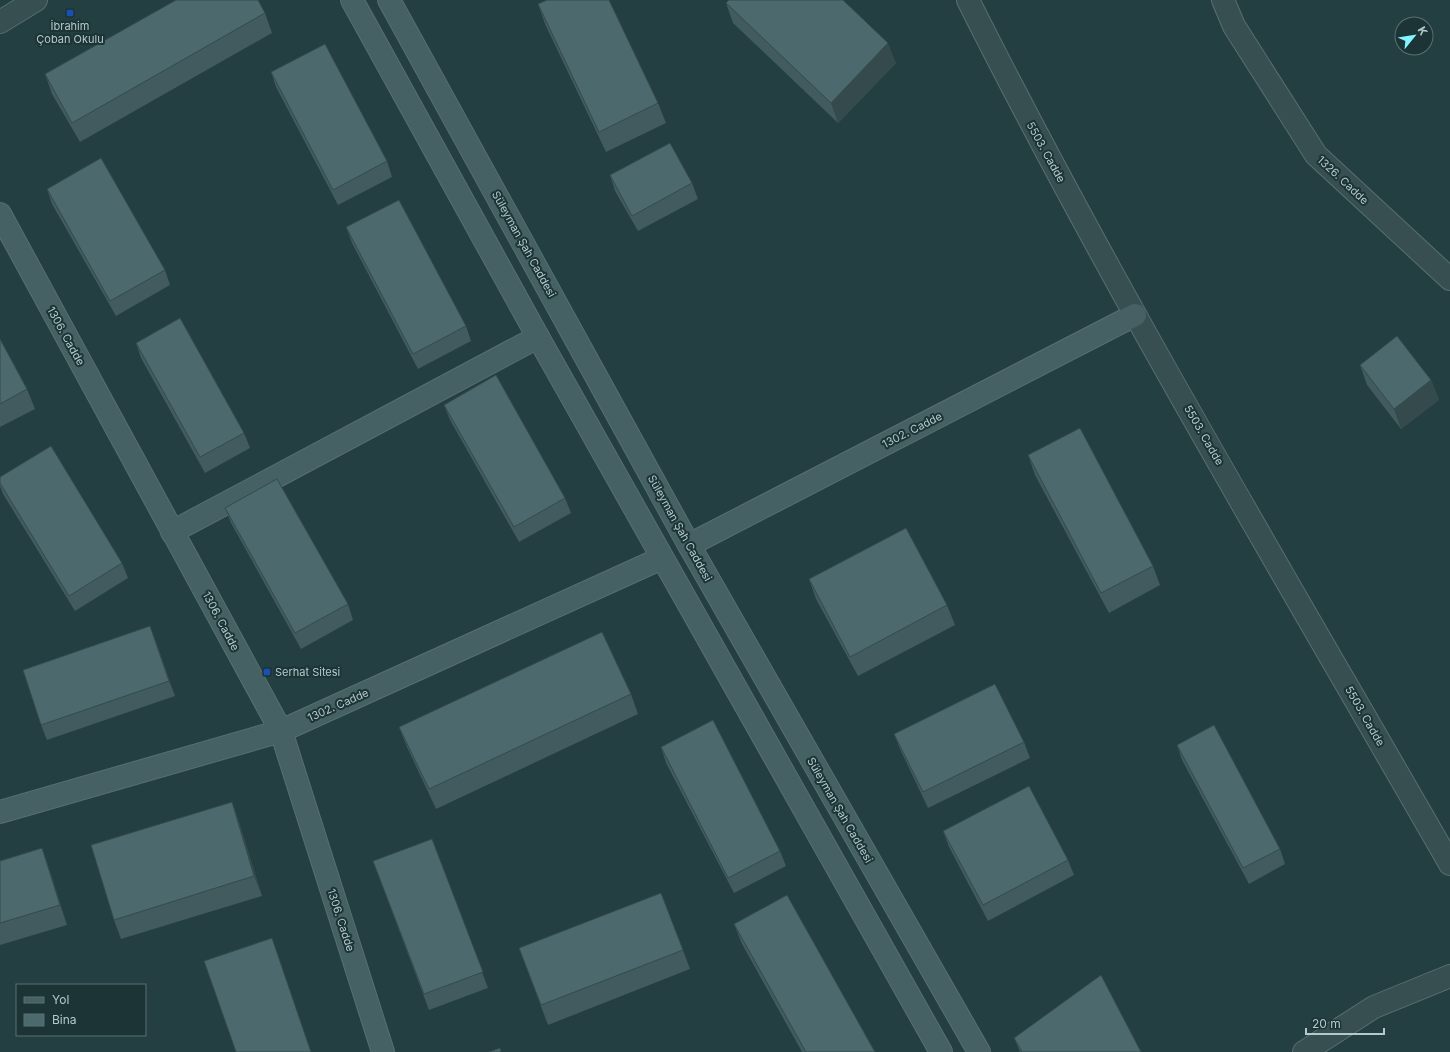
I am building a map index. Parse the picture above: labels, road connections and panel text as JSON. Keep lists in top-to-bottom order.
{
  "streets": {
    "street": [
      "5503. Cadde",
      "1326. Cadde",
      "Süleyman Şah Caddesi",
      "1306. Cadde",
      "1302. Cadde"
    ]
  },
  "crossings": [
    ["5503. Cadde", "1302. Cadde"],
    ["Süleyman Şah Caddesi", "1302. Cadde"],
    ["1306. Cadde", "1302. Cadde"]
  ],
  "places": {
    "transit": ["İbrahim Çoban Okulu", "Serhat Sitesi"]
  },
  "legend": ["Yol", "Bina"],
  "scale_bar": "20 m",
  "north": "top right"
}
